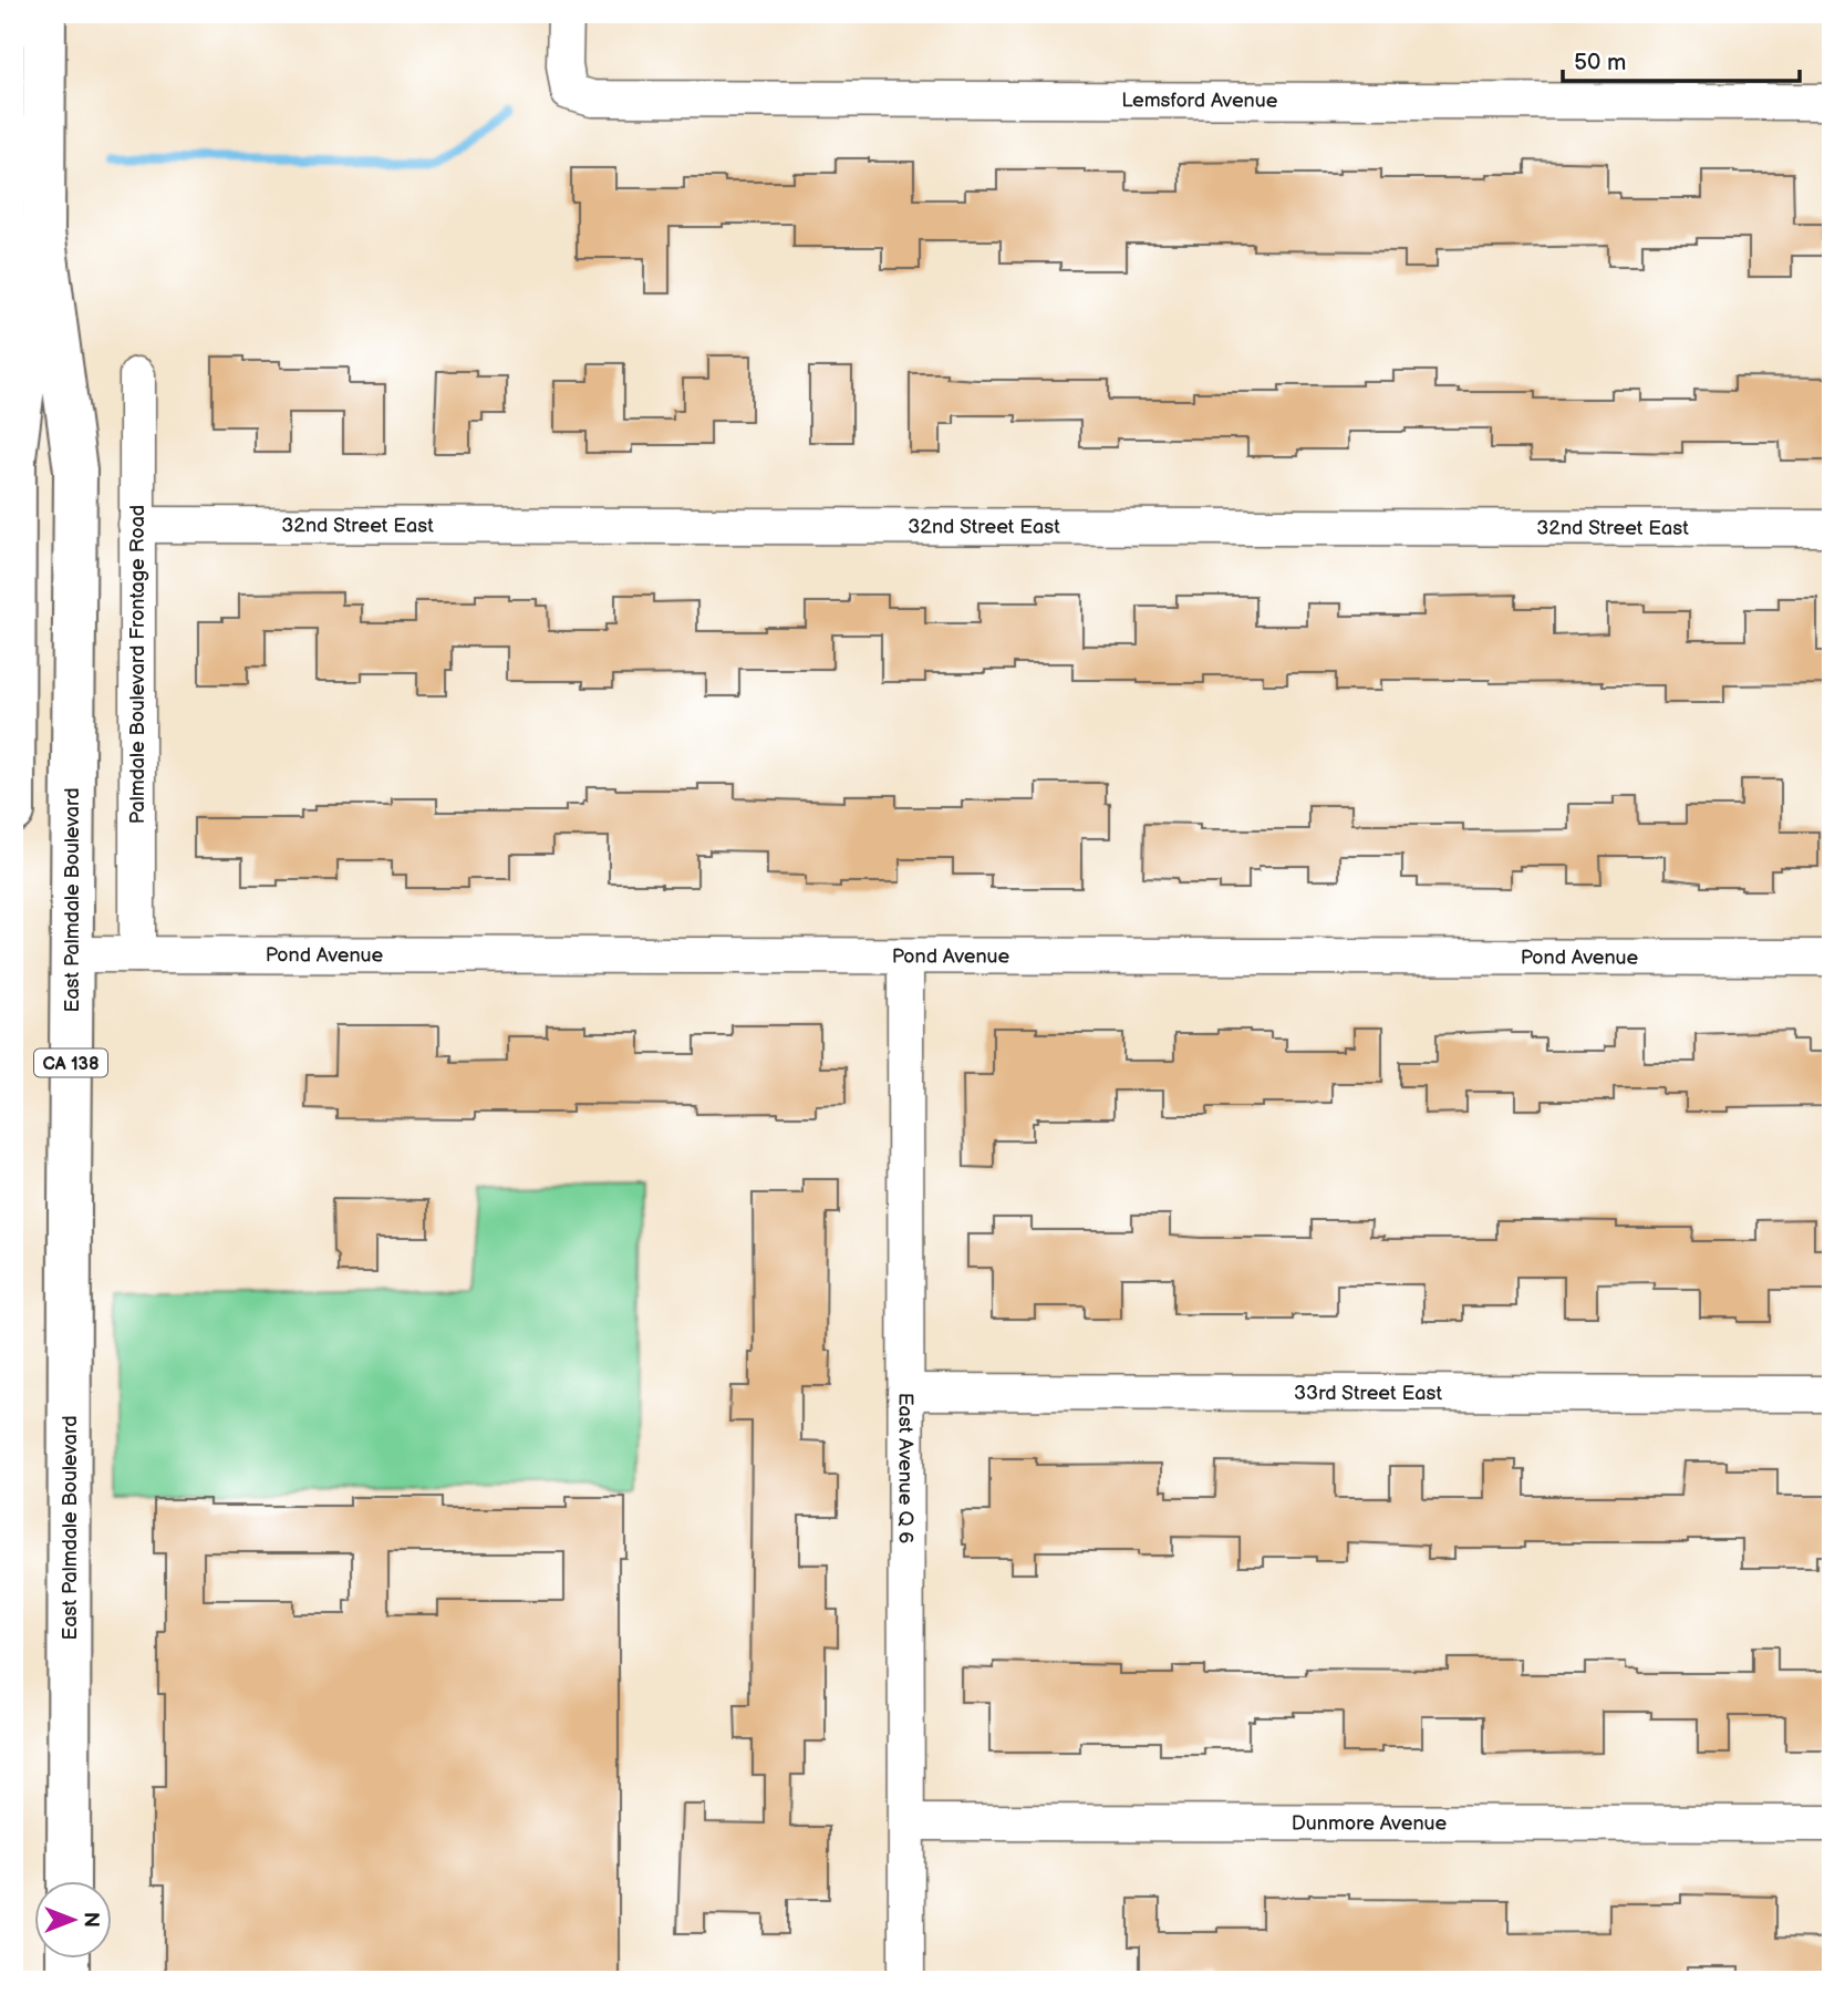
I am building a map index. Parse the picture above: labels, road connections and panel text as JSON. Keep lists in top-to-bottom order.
{
  "streets": {
    "highway": ["East Palmdale Boulevard", "CA 138"],
    "street": [
      "Lemsford Avenue",
      "32nd Street East",
      "Palmdale Boulevard Frontage Road",
      "Pond Avenue",
      "33rd Street East",
      "East Avenue Q 6",
      "Dunmore Avenue"
    ]
  },
  "crossings": [
    ["32nd Street East", "Palmdale Boulevard Frontage Road"],
    ["Palmdale Boulevard Frontage Road", "Pond Avenue"],
    ["East Palmdale Boulevard", "Pond Avenue"],
    ["Pond Avenue", "East Avenue Q 6"],
    ["33rd Street East", "East Avenue Q 6"],
    ["East Avenue Q 6", "Dunmore Avenue"]
  ],
  "scale_bar": "50 m",
  "north": "right"
}
